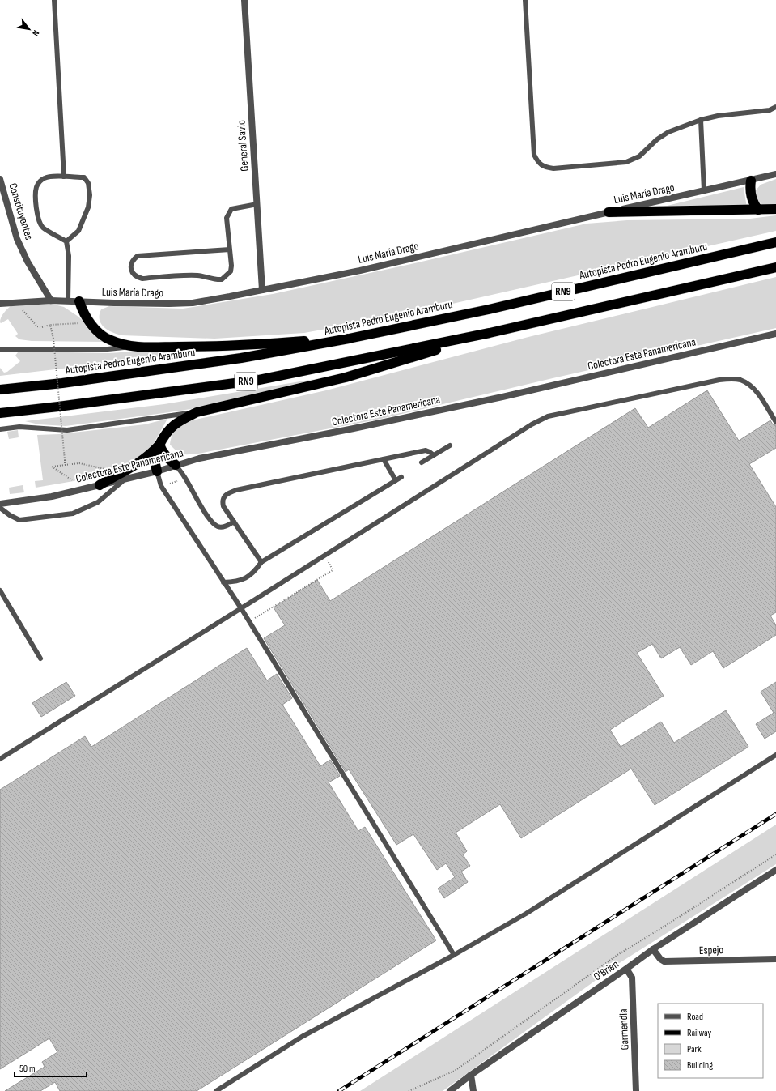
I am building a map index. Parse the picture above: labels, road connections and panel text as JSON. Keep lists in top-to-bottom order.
{
  "streets": {
    "highway": ["Autopista Pedro Eugenio Aramburu", "RN9"],
    "street": [
      "General Savio",
      "Luis María Drago",
      "Constituyentes",
      "Colectora Este Panamericana",
      "Espejo",
      "O'Brien",
      "Garmendia"
    ]
  },
  "crossings": [
    ["General Savio", "Luis María Drago"],
    ["Luis María Drago", "Constituyentes"],
    ["Espejo", "O'Brien"],
    ["O'Brien", "Garmendia"]
  ],
  "legend": [
    "Road",
    "Railway",
    "Park",
    "Building"
  ],
  "scale_bar": "50 m",
  "north": "bottom right"
}
